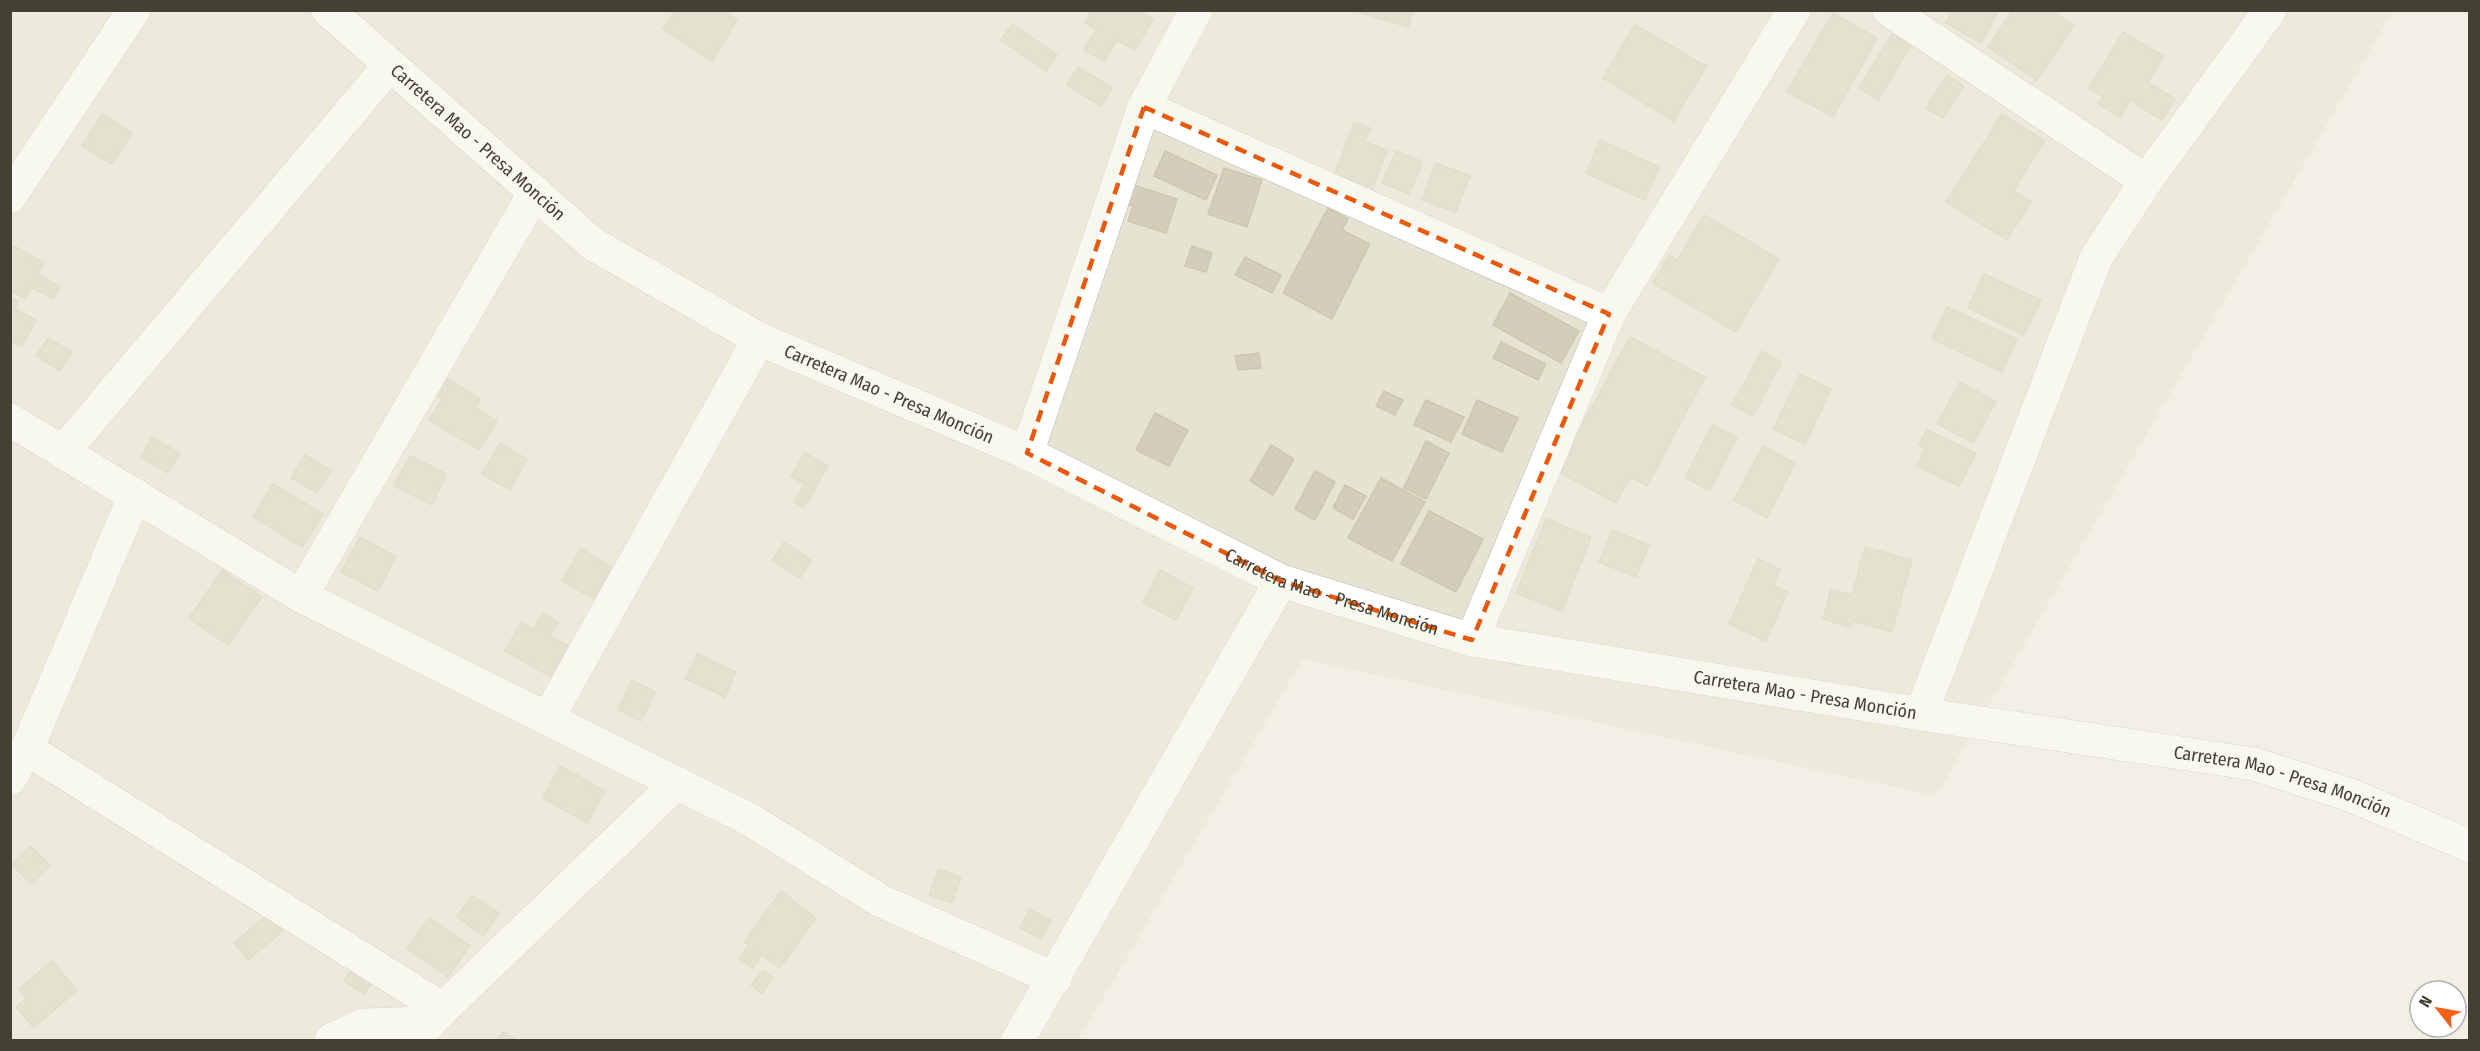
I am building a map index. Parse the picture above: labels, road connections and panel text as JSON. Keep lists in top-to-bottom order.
{
  "streets": {
    "street": ["Carretera Mao - Presa Monción"]
  },
  "north": "top left"
}
